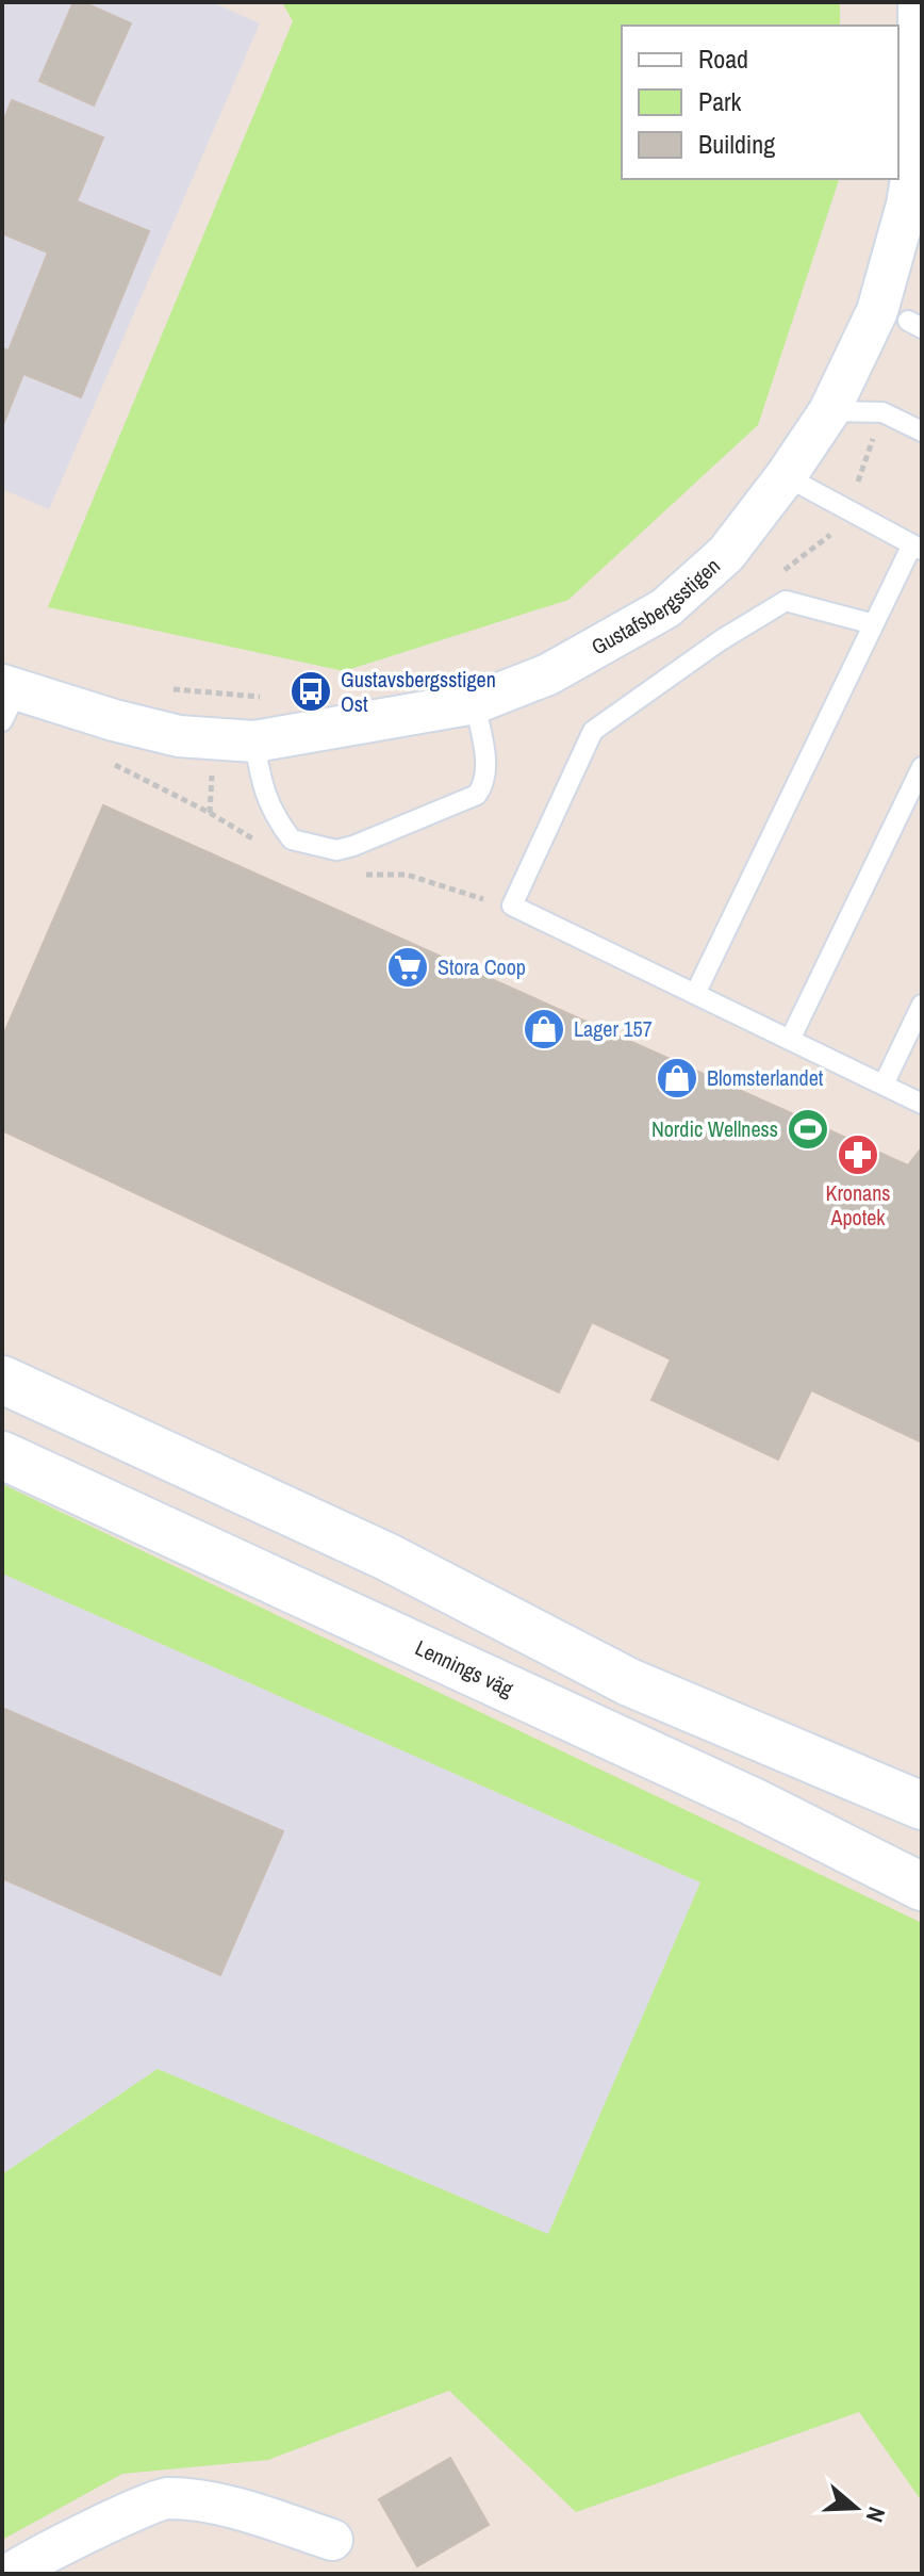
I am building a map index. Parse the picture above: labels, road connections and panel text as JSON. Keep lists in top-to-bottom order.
{
  "streets": {
    "main road": ["Lennings väg"],
    "street": ["Gustafsbergsstigen"]
  },
  "places": {
    "bus stop": ["Gustavsbergsstigen Ost"],
    "supermarket": ["Stora Coop"],
    "shop": ["Lager 157", "Blomsterlandet"],
    "sports": ["Nordic Wellness"],
    "pharmacy": ["Kronans Apotek"]
  },
  "legend": ["Road", "Park", "Building"],
  "north": "right"
}
